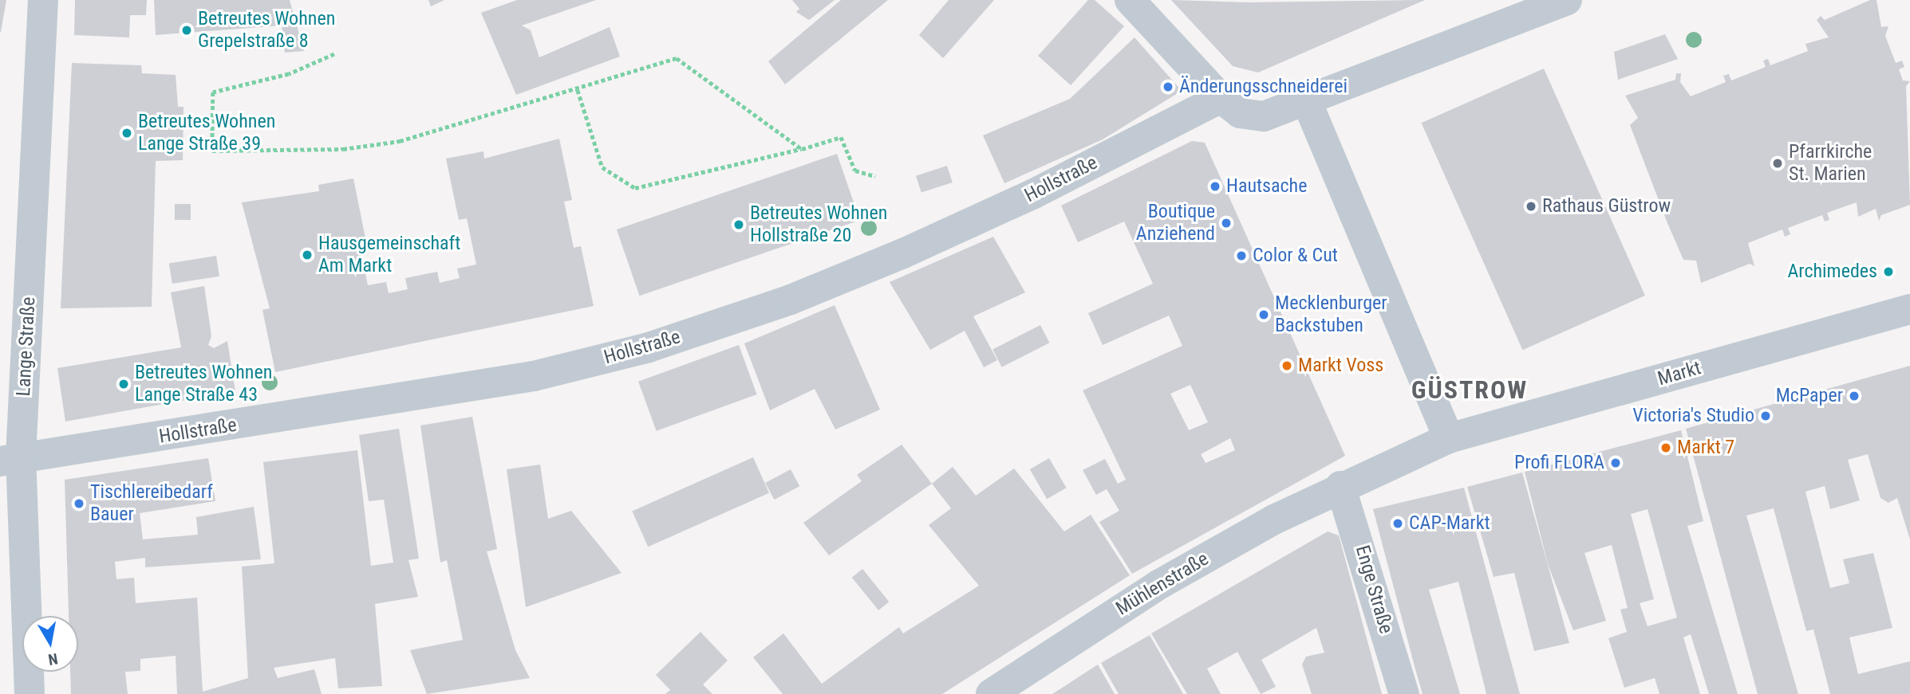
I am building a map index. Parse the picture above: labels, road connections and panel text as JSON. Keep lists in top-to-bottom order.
{
  "streets": {
    "street": [
      "Hollstraße",
      "Lange Straße",
      "Markt",
      "Mühlenstraße",
      "Enge Straße"
    ]
  },
  "crossings": [
    ["Hollstraße", "Lange Straße"],
    ["Markt", "Mühlenstraße"],
    ["Markt", "Enge Straße"],
    ["Mühlenstraße", "Enge Straße"]
  ],
  "districts": ["GÜSTROW"],
  "places": [
    "Betreutes Wohnen Grepelstraße 8",
    "Änderungsschneiderei",
    "Betreutes Wohnen Lange Straße 39",
    "Pfarrkirche St. Marien",
    "Hautsache",
    "Rathaus Güstrow",
    "Boutique Anziehend",
    "Betreutes Wohnen Hollstraße 20",
    "Hausgemeinschaft Am Markt",
    "Color & Cut",
    "Archimedes",
    "Mecklenburger Backstuben",
    "Markt Voss",
    "Betreutes Wohnen Lange Straße 43",
    "McPaper",
    "Victoria's Studio",
    "Markt 7",
    "Profi FLORA",
    "Tischlereibedarf Bauer",
    "CAP-Markt"
  ],
  "north": "bottom"
}
